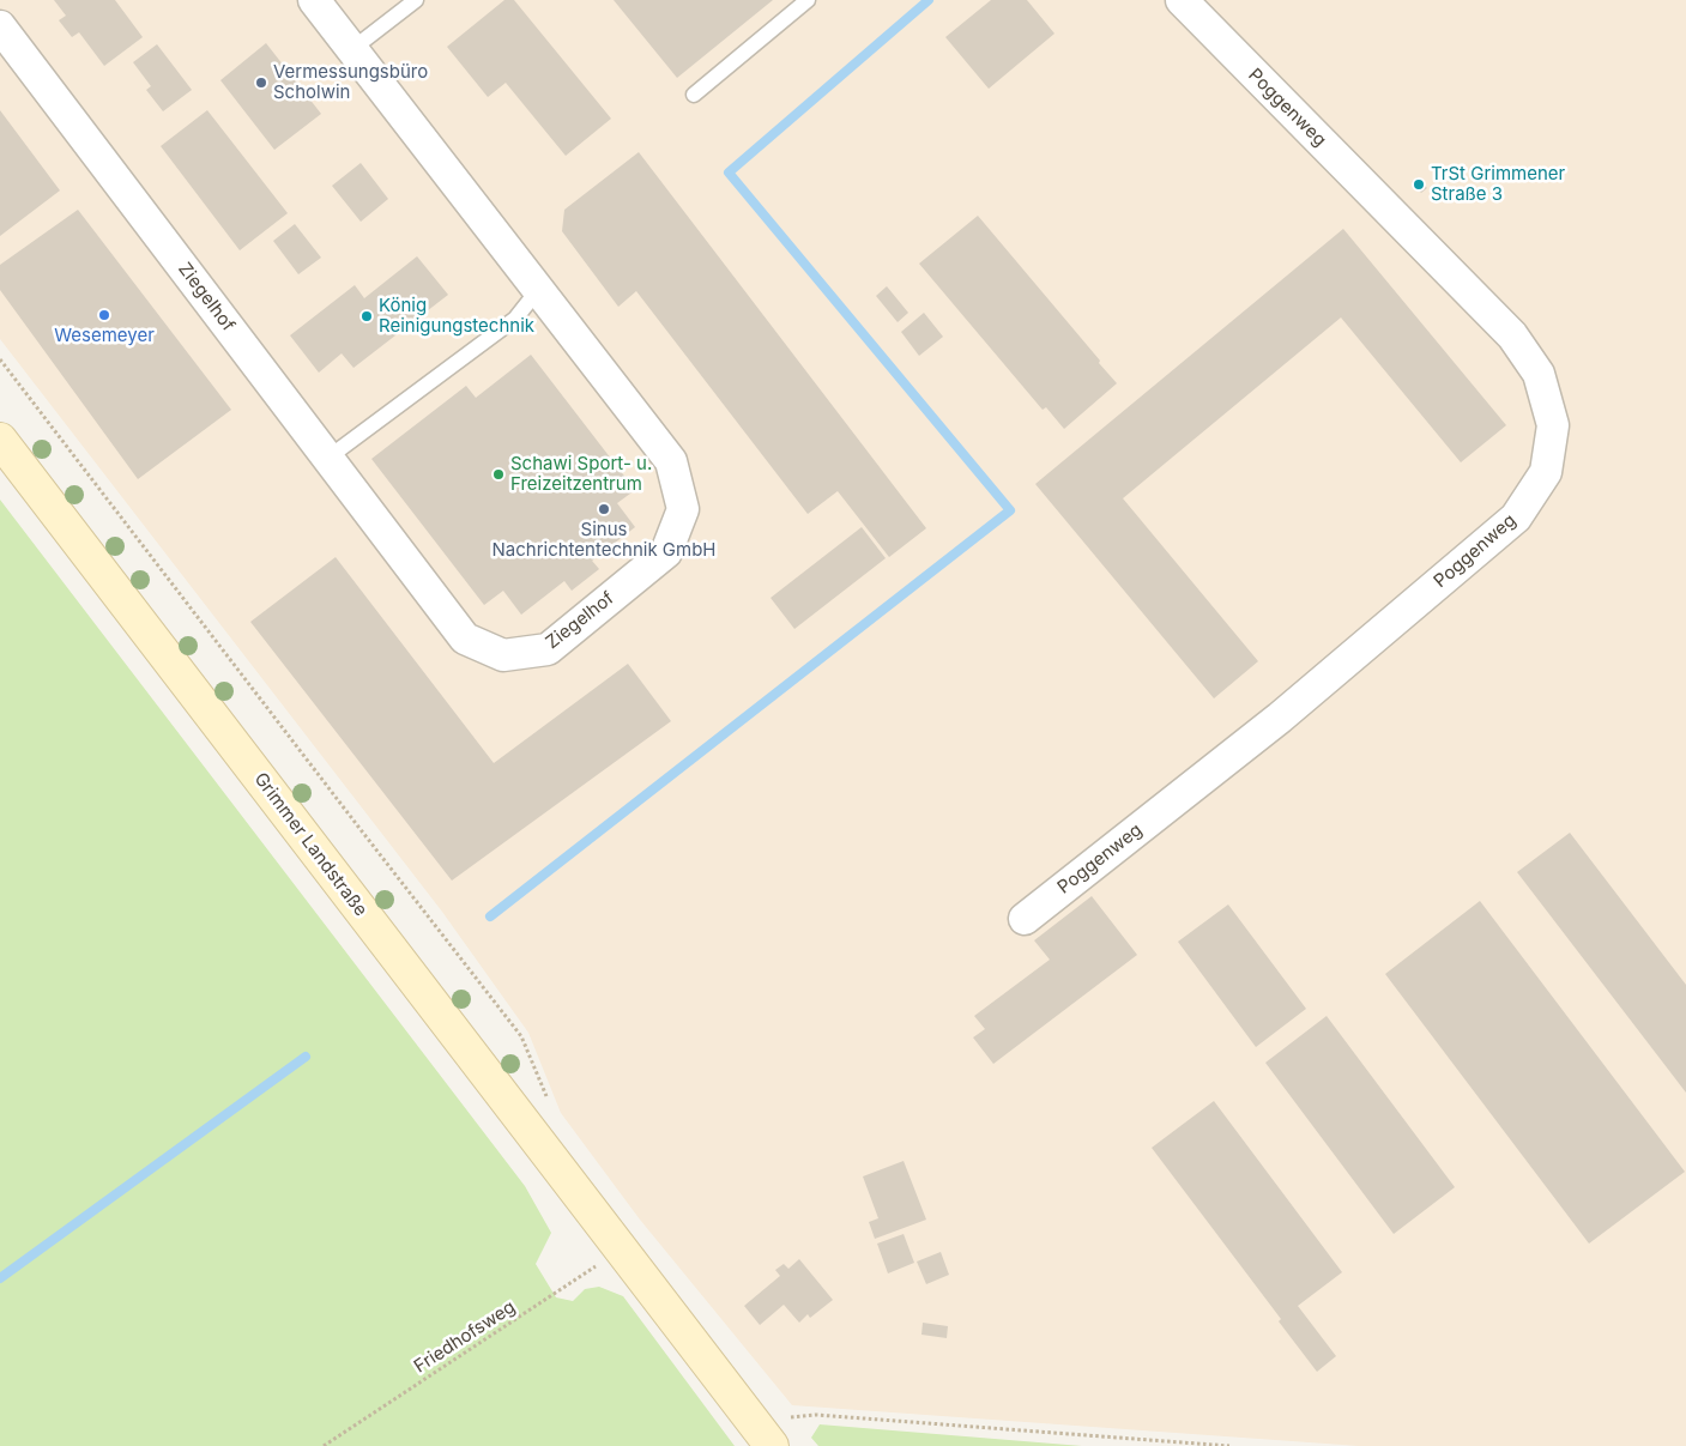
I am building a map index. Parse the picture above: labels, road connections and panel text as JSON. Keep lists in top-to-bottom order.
{
  "streets": {
    "main road": ["Grimmer Landstraße"],
    "street": ["Poggenweg", "Ziegelhof"],
    "path": ["Friedhofsweg"]
  },
  "crossings": [
    ["Grimmer Landstraße", "Friedhofsweg"]
  ],
  "places": [
    "Vermessungsbüro Scholwin",
    "TrSt Grimmener Straße 3",
    "Wesemeyer",
    "König Reinigungstechnik",
    "Schawi Sport- u. Freizeitzentrum",
    "Sinus Nachrichtentechnik GmbH"
  ]
}
